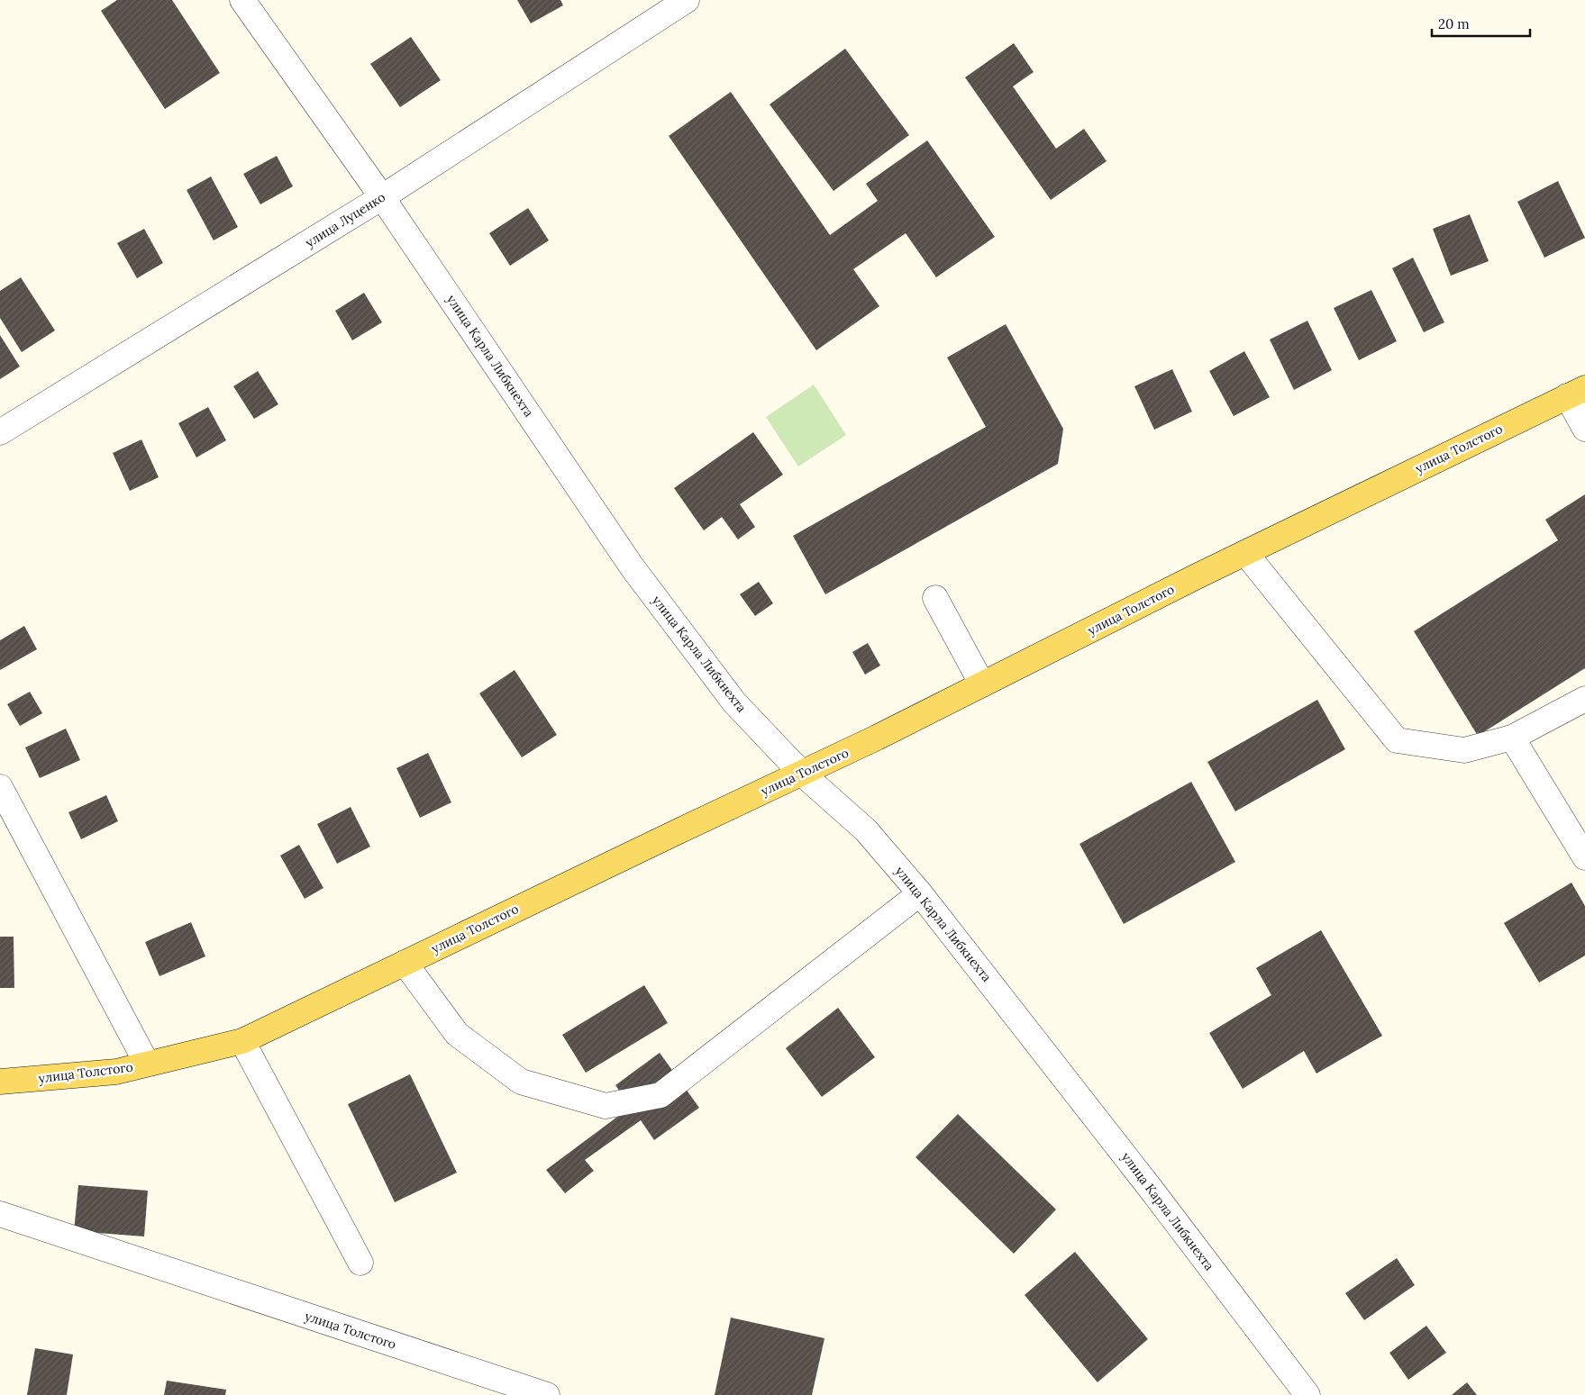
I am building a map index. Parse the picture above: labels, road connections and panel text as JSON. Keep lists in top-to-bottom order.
{
  "streets": {
    "main road": ["улица Толстого"],
    "street": ["улица Луценко", "улица Карла Либкнехта"]
  },
  "crossings": [
    ["улица Луценко", "улица Карла Либкнехта"],
    ["улица Карла Либкнехта", "улица Толстого"]
  ],
  "scale_bar": "20 m"
}
